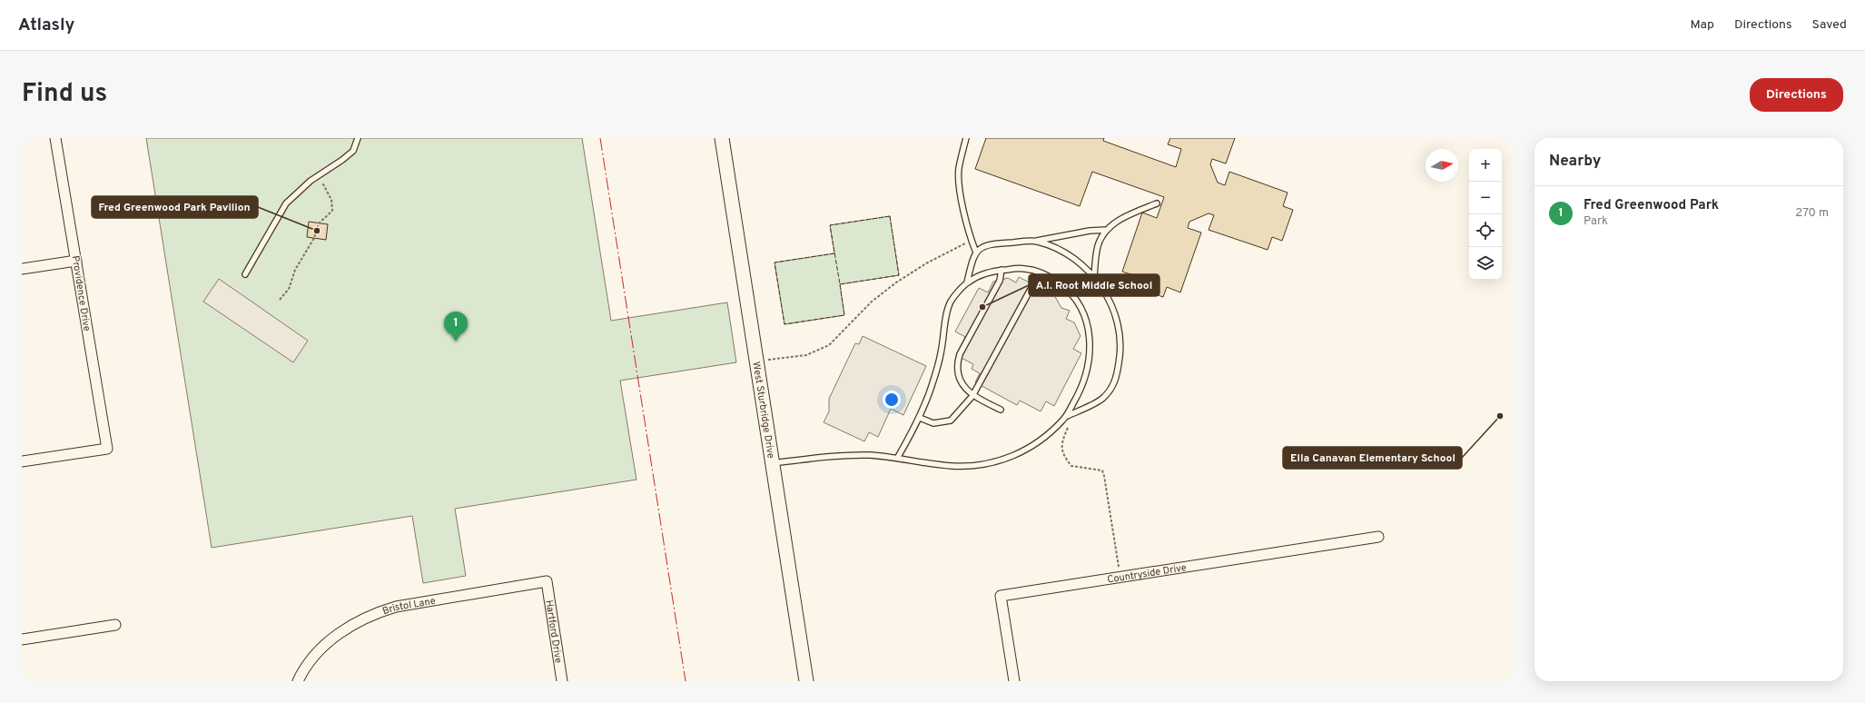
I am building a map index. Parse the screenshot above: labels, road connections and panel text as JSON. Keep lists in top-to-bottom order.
{
  "streets": {
    "street": [
      "Providence Drive",
      "West Sturbridge Drive",
      "Countryside Drive",
      "Bristol Lane",
      "Hartford Drive"
    ]
  },
  "crossings": [
    ["Bristol Lane", "Hartford Drive"]
  ],
  "places": ["Fred Greenwood Park Pavilion", "A.I. Root Middle School", "Ella Canavan Elementary School"],
  "north": "right",
  "page": {
    "header": "Atlasly",
    "nav": ["Map", "Directions", "Saved"],
    "title": "Find us",
    "buttons": "Directions",
    "heading": "Nearby",
    "map_buttons": ["+", "−"],
    "list": [
      {
        "mark": "1",
        "name": "Fred Greenwood Park",
        "note": "Park",
        "value": "270 m"
      }
    ],
    "pins": "1"
  }
}
